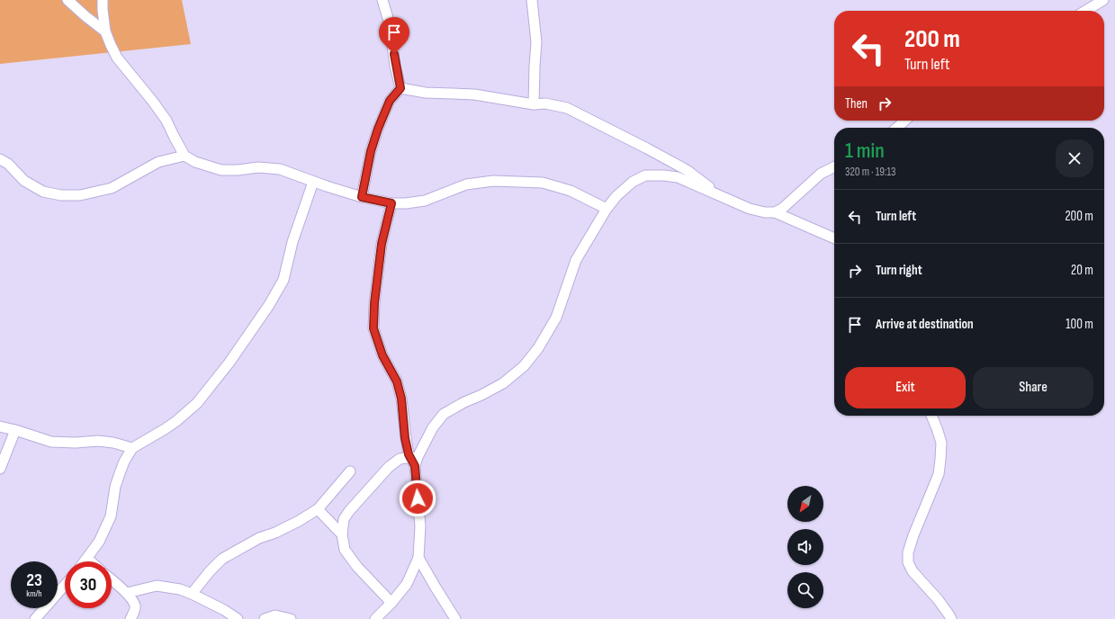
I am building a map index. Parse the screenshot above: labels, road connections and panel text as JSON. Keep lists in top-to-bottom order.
{
  "north": "bottom left",
  "page": {
    "turn": ["200 m", "Turn left"],
    "then": "Then",
    "heading": ["1 min", "320 m · 19:13"],
    "list": [
      {
        "name": "Turn left",
        "value": "200 m"
      },
      {
        "name": "Turn right",
        "value": "20 m"
      },
      {
        "name": "Arrive at destination",
        "value": "100 m"
      }
    ],
    "buttons": ["Exit", "Share"],
    "speed": "23 km/h",
    "limit": "30"
  }
}
